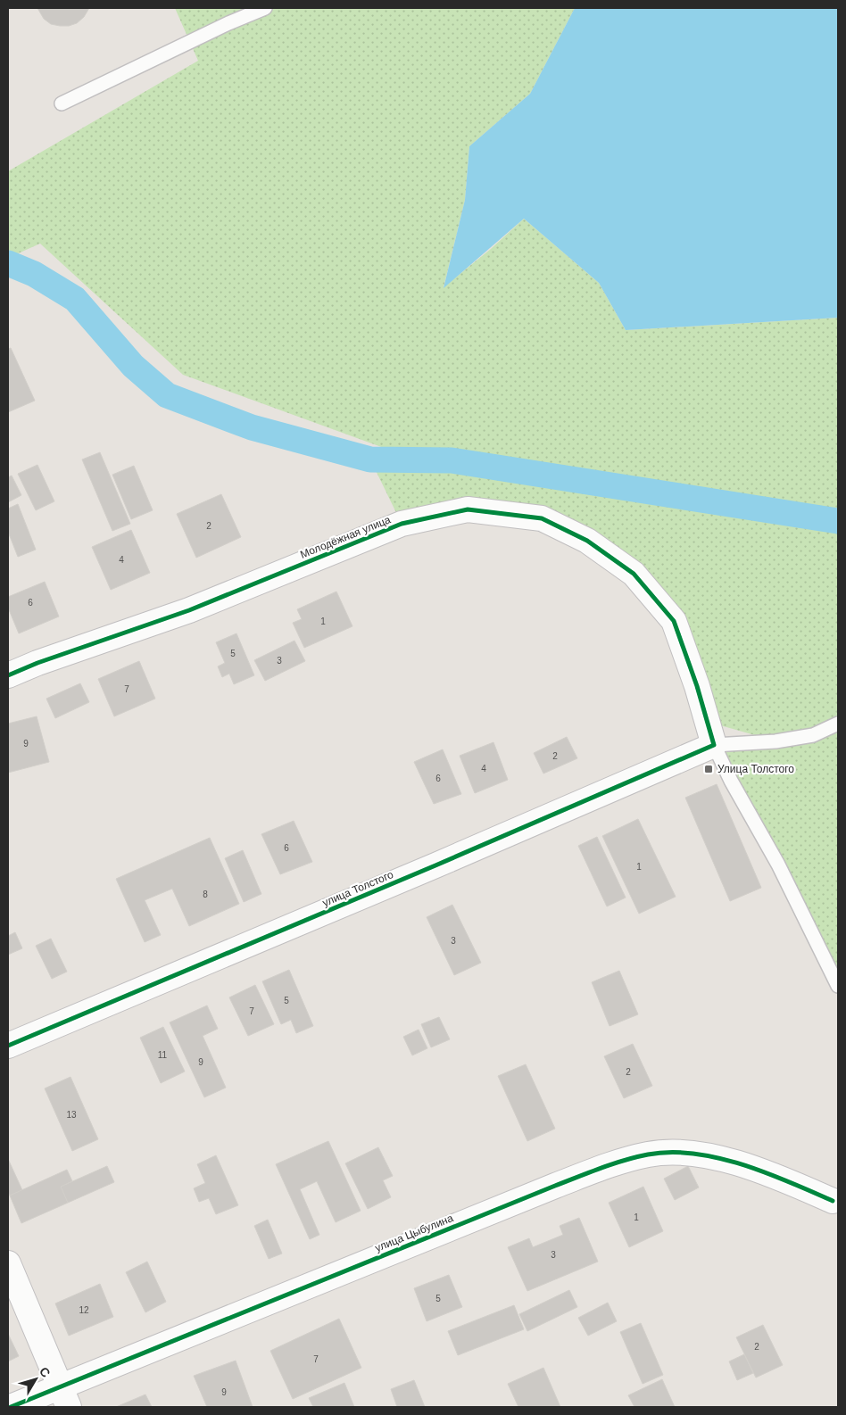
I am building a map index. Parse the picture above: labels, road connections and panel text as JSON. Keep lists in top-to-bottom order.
{
  "streets": {
    "street": ["Молодёжная улица", "улица Толстого", "улица Цыбулина"]
  },
  "crossings": [
    ["Молодёжная улица", "улица Толстого"]
  ],
  "places": {
    "transit": ["Улица Толстого"]
  },
  "house_numbers": [
    "2",
    "4",
    "6",
    "1",
    "5",
    "3",
    "7",
    "9",
    "2",
    "4",
    "6",
    "6",
    "1",
    "8",
    "3",
    "5",
    "7",
    "11",
    "9",
    "2",
    "13",
    "1",
    "3",
    "5",
    "12",
    "2",
    "7",
    "9"
  ],
  "north": "top right"
}
